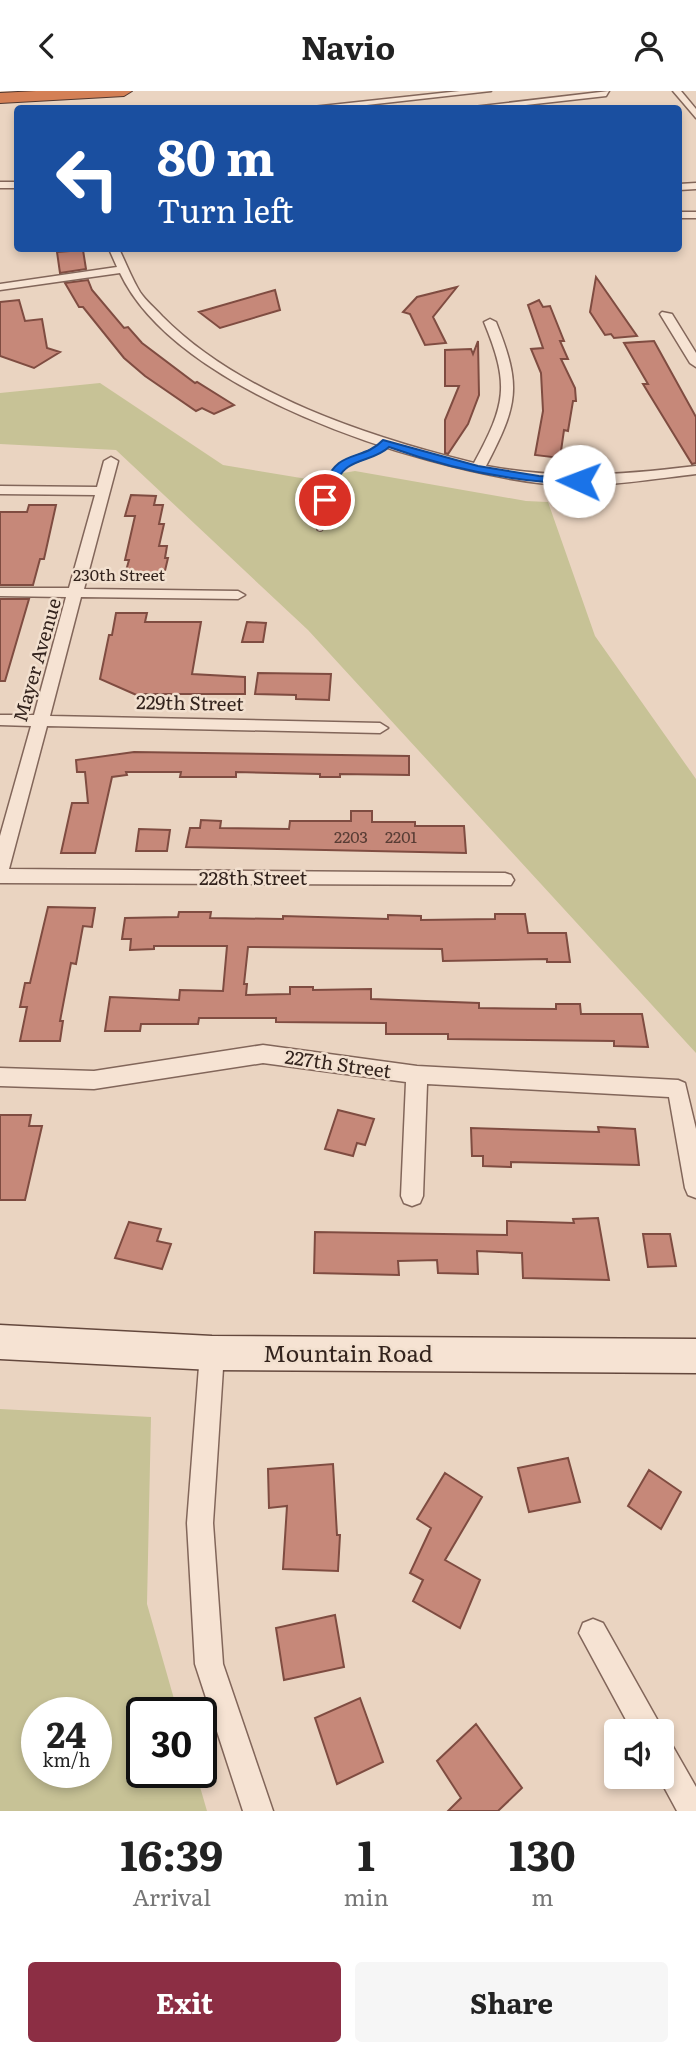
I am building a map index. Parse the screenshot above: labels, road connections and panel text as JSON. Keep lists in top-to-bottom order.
{
  "streets": {
    "main road": ["Mountain Road"],
    "street": [
      "230th Street",
      "Mayer Avenue",
      "229th Street",
      "228th Street",
      "227th Street"
    ]
  },
  "crossings": [
    ["230th Street", "Mayer Avenue"],
    ["Mayer Avenue", "229th Street"]
  ],
  "house_numbers": ["2203", "2201"],
  "page": {
    "header": "Navio",
    "turn": ["80 m", "Turn left"],
    "speed": "24 km/h",
    "limit": "30",
    "eta": [
      "16:39",
      "Arrival",
      "1",
      "min",
      "130",
      "m"
    ],
    "buttons": ["Exit", "Share"]
  }
}
